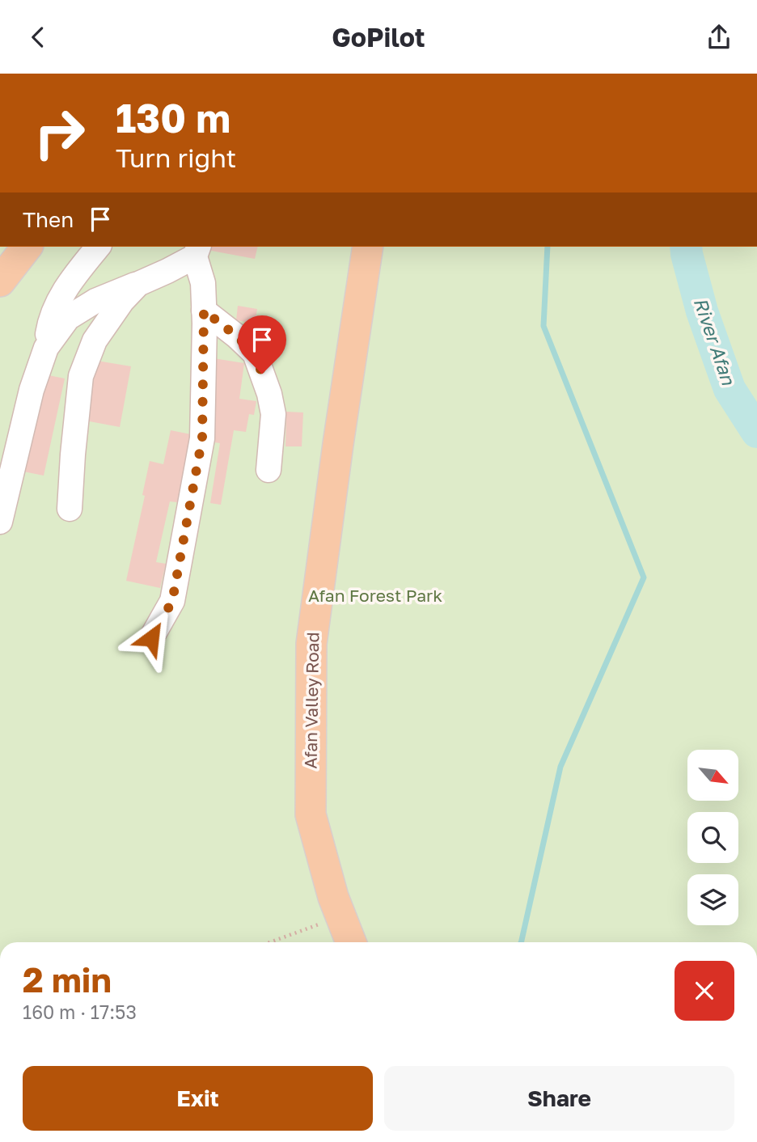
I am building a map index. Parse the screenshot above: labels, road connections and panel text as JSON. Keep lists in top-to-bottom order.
{
  "streets": {
    "main road": ["Afan Valley Road"]
  },
  "water": ["River Afan"],
  "parks": ["Afan Forest Park"],
  "north": "bottom right",
  "page": {
    "header": "GoPilot",
    "turn": ["130 m", "Turn right"],
    "then": "Then",
    "heading": ["2 min", "160 m · 17:53"],
    "buttons": ["Exit", "Share"]
  }
}
